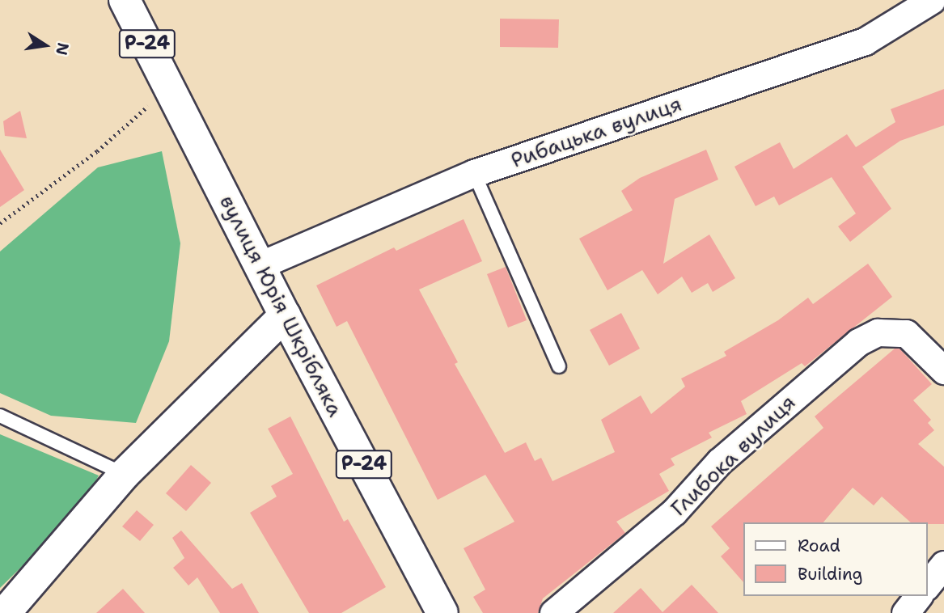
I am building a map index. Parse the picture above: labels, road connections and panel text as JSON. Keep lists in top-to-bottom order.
{
  "streets": {
    "main road": ["Р-24", "вулиця Юрія Шкрібляка"],
    "street": ["Рибацька вулиця", "Глибока вулиця"]
  },
  "crossings": [
    ["Р-24", "вулиця Юрія Шкрібляка"],
    ["Рибацька вулиця", "вулиця Юрія Шкрібляка"]
  ],
  "legend": ["Road", "Building"],
  "north": "right"
}
